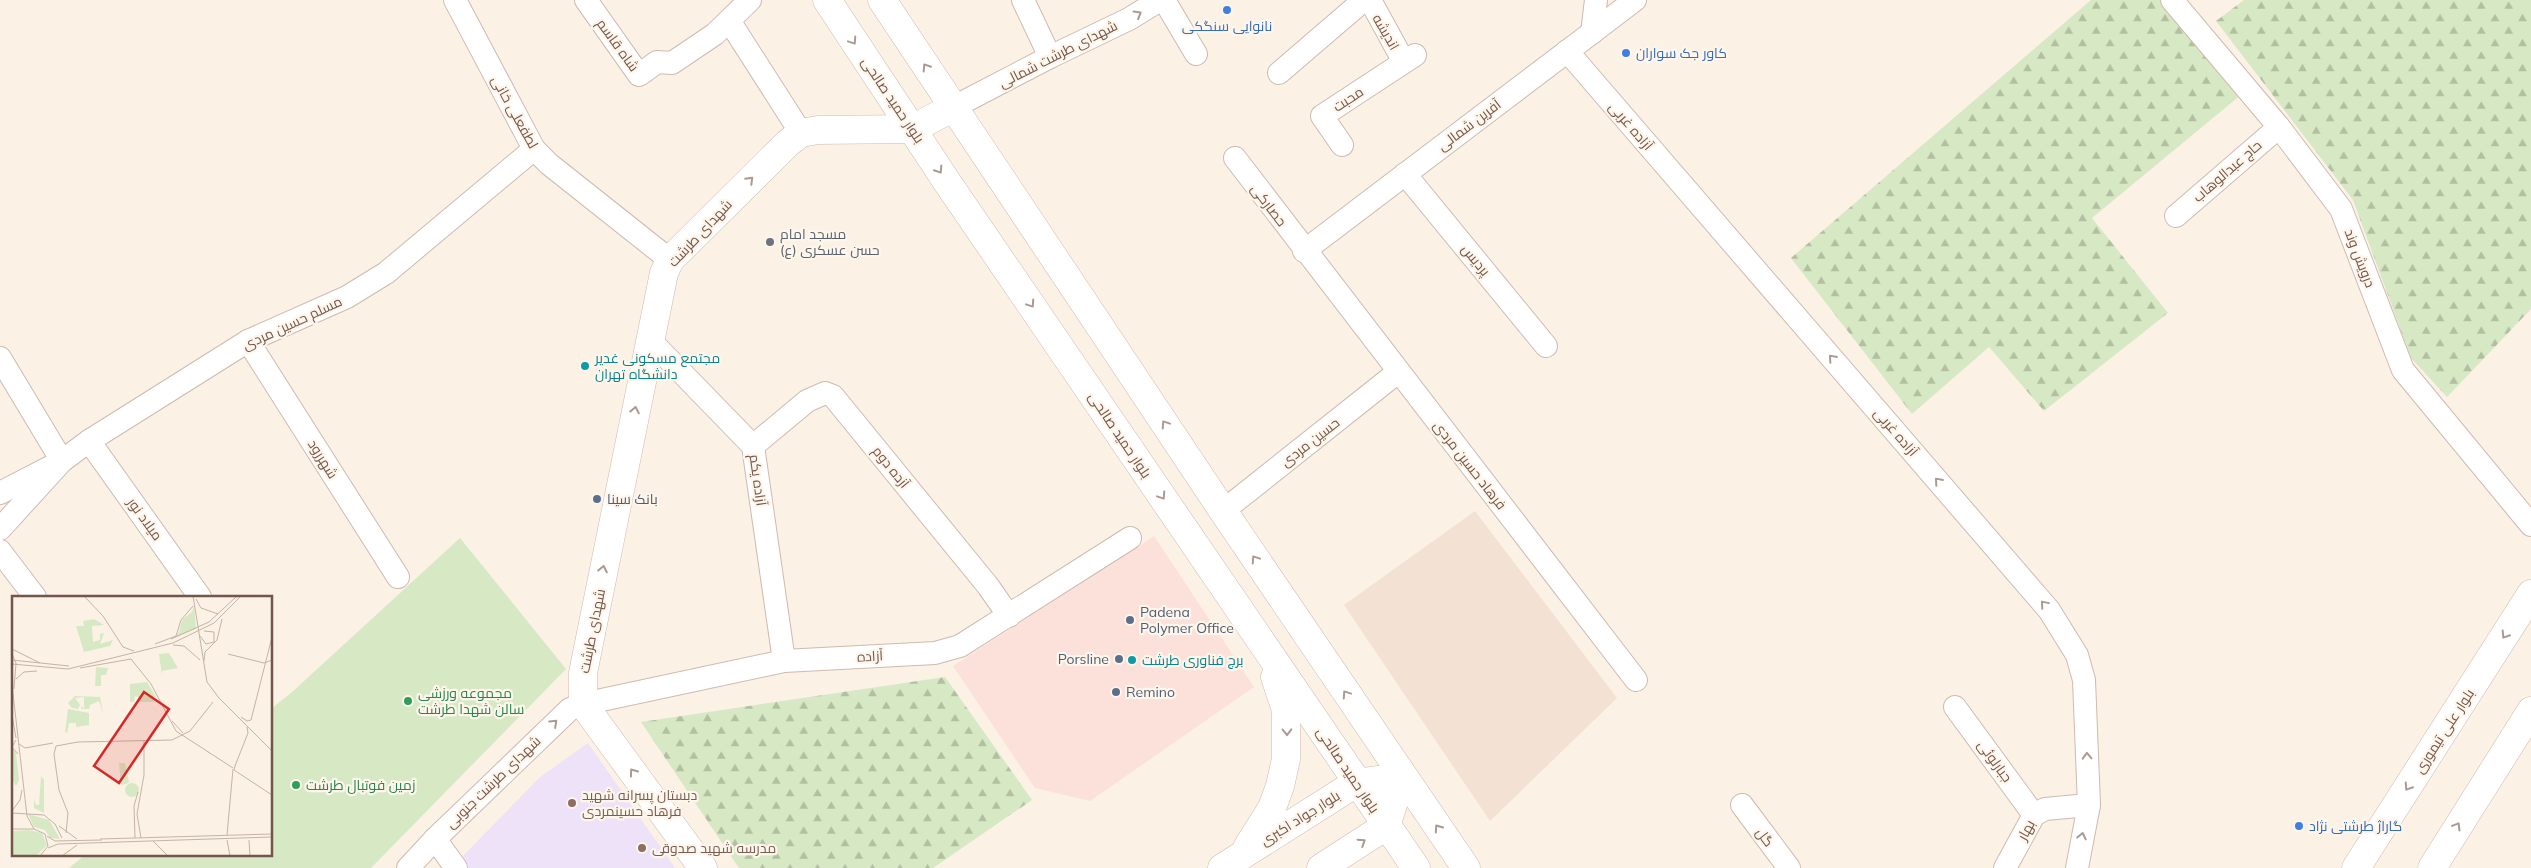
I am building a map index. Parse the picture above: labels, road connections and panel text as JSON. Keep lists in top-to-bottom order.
{
  "streets": {
    "main road": [
      "بلوار حمید صالحی",
      "شهدای طرشت",
      "بلوار علی تیموری",
      "بلوار جواد اکبری"
    ],
    "street": [
      "اندیشه",
      "شاه قاسم",
      "شهدای طرشت شمالی",
      "محبت",
      "لطفعلی خانی",
      "آفرین شمالی",
      "آزاده غربی",
      "حاج عبدالوهاب",
      "حصارکی",
      "درویش‌ وند",
      "پردیس",
      "مسلم حسین مردی",
      "حسین مردی",
      "شهررود",
      "فرهاد حسین مردی",
      "آزده دوم",
      "آزاده یکم",
      "میلاد نور",
      "آزاده",
      "جبارلوئی",
      "شهدای طرشت جنوبی",
      "بهار",
      "گل"
    ]
  },
  "crossings": [
    ["اندیشه", "محبت"],
    ["بلوار حمید صالحی", "بلوار جواد اکبری"],
    ["لطفعلی خانی", "شهدای طرشت"],
    ["لطفعلی خانی", "مسلم حسین مردی"],
    ["آفرین شمالی", "آزاده غربی"],
    ["آفرین شمالی", "حصارکی"],
    ["آفرین شمالی", "پردیس"],
    ["آفرین شمالی", "فرهاد حسین مردی"],
    ["آزاده غربی", "بهار"],
    ["حاج عبدالوهاب", "درویش‌ وند"],
    ["حصارکی", "فرهاد حسین مردی"],
    ["شهدای طرشت", "آزاده یکم"],
    ["شهدای طرشت", "آزاده"],
    ["شهدای طرشت", "شهدای طرشت جنوبی"],
    ["مسلم حسین مردی", "شهررود"],
    ["مسلم حسین مردی", "میلاد نور"],
    ["حسین مردی", "فرهاد حسین مردی"],
    ["آزده دوم", "آزاده یکم"],
    ["آزده دوم", "آزاده"],
    ["آزاده یکم", "آزاده"],
    ["آزاده", "شهدای طرشت جنوبی"],
    ["جبارلوئی", "بهار"]
  ],
  "one_way": [
    "شهدای طرشت شمالی",
    "آزاده غربی",
    "شهدای طرشت",
    "شهدای طرشت جنوبی"
  ],
  "places": [
    "نانوایی سنگکی",
    "کاور جک سواران",
    "مسجد امام حسن عسکری (ع)",
    "مجتمع مسکونی غدیر دانشگاه تهران",
    "بانک سینا",
    "Padena Polymer Office",
    "Porsline",
    "برج فناوری طرشت",
    "Remino",
    "مجموعه ورزشی سالن شهدا طرشت",
    "زمین فوتبال طرشت",
    "دبستان پسرانه شهيد فرهاد حسينمردی",
    "گاراژ طرشتی نژاد",
    "مدرسه شهید صدوقی"
  ]
}
